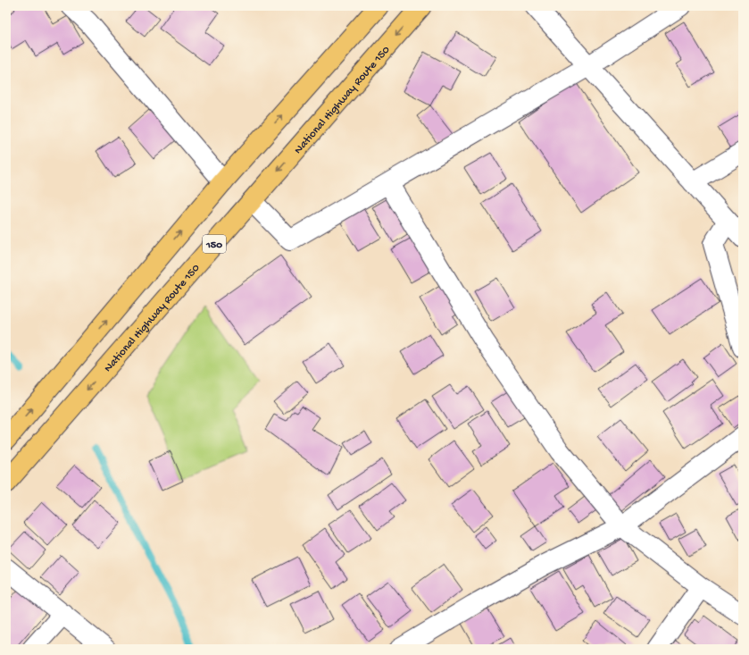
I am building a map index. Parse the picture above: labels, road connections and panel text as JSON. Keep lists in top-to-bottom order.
{
  "streets": {
    "highway": ["National Highway Route 150", "150"]
  }
}
